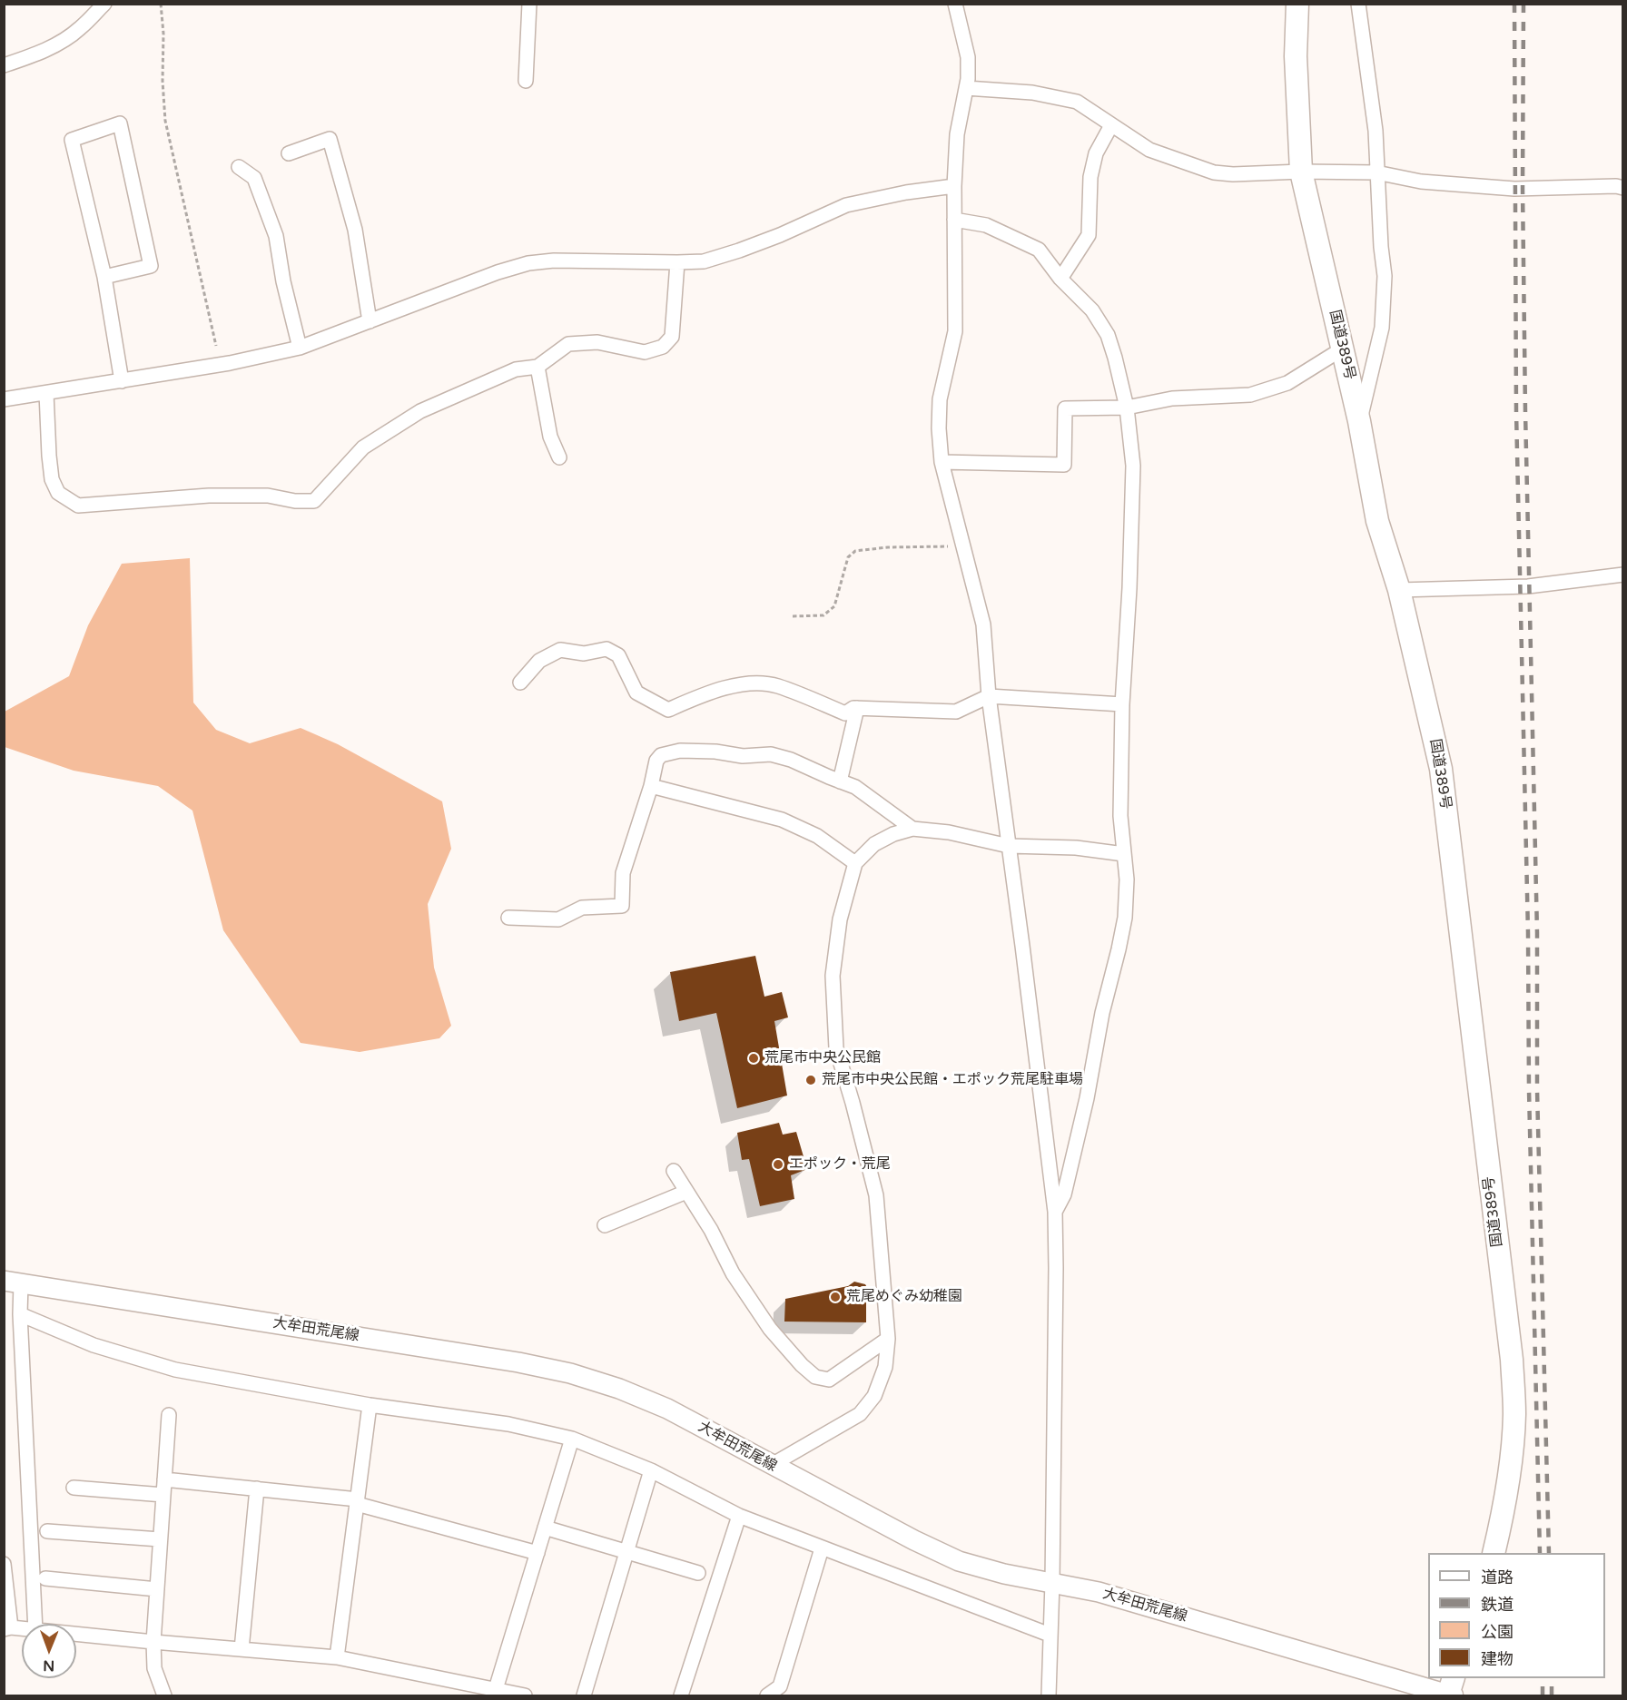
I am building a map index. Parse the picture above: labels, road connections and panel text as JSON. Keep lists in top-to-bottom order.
{
  "streets": {
    "highway": ["国道389号"],
    "main road": ["大牟田荒尾線"]
  },
  "places": [
    "荒尾市中央公民館",
    "荒尾市中央公民館・エポック荒尾駐車場",
    "エポック・荒尾",
    "荒尾めぐみ幼稚園"
  ],
  "legend": [
    "道路",
    "鉄道",
    "公園",
    "建物"
  ],
  "north": "bottom"
}
